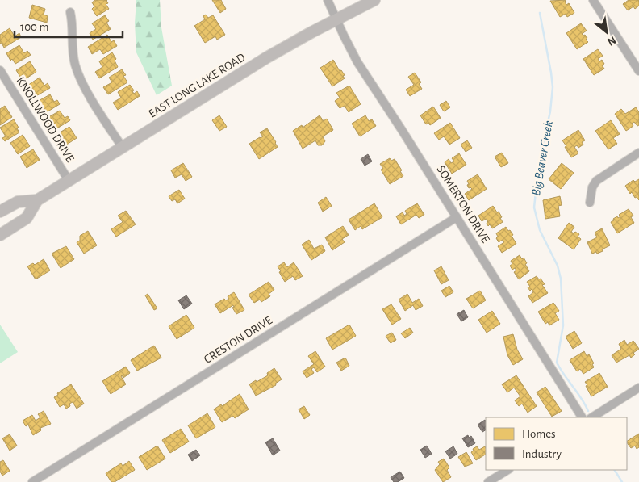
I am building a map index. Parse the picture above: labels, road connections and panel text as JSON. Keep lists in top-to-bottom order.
{
  "streets": {
    "main road": ["EAST LONG LAKE ROAD"],
    "street": ["KNOLLWOOD DRIVE", "SOMERTON DRIVE", "CRESTON DRIVE"]
  },
  "crossings": [
    ["EAST LONG LAKE ROAD", "KNOLLWOOD DRIVE"],
    ["EAST LONG LAKE ROAD", "SOMERTON DRIVE"],
    ["SOMERTON DRIVE", "CRESTON DRIVE"]
  ],
  "water": ["Big Beaver Creek"],
  "legend": ["Homes", "Industry"],
  "scale_bar": "100 m",
  "north": "bottom right"
}
